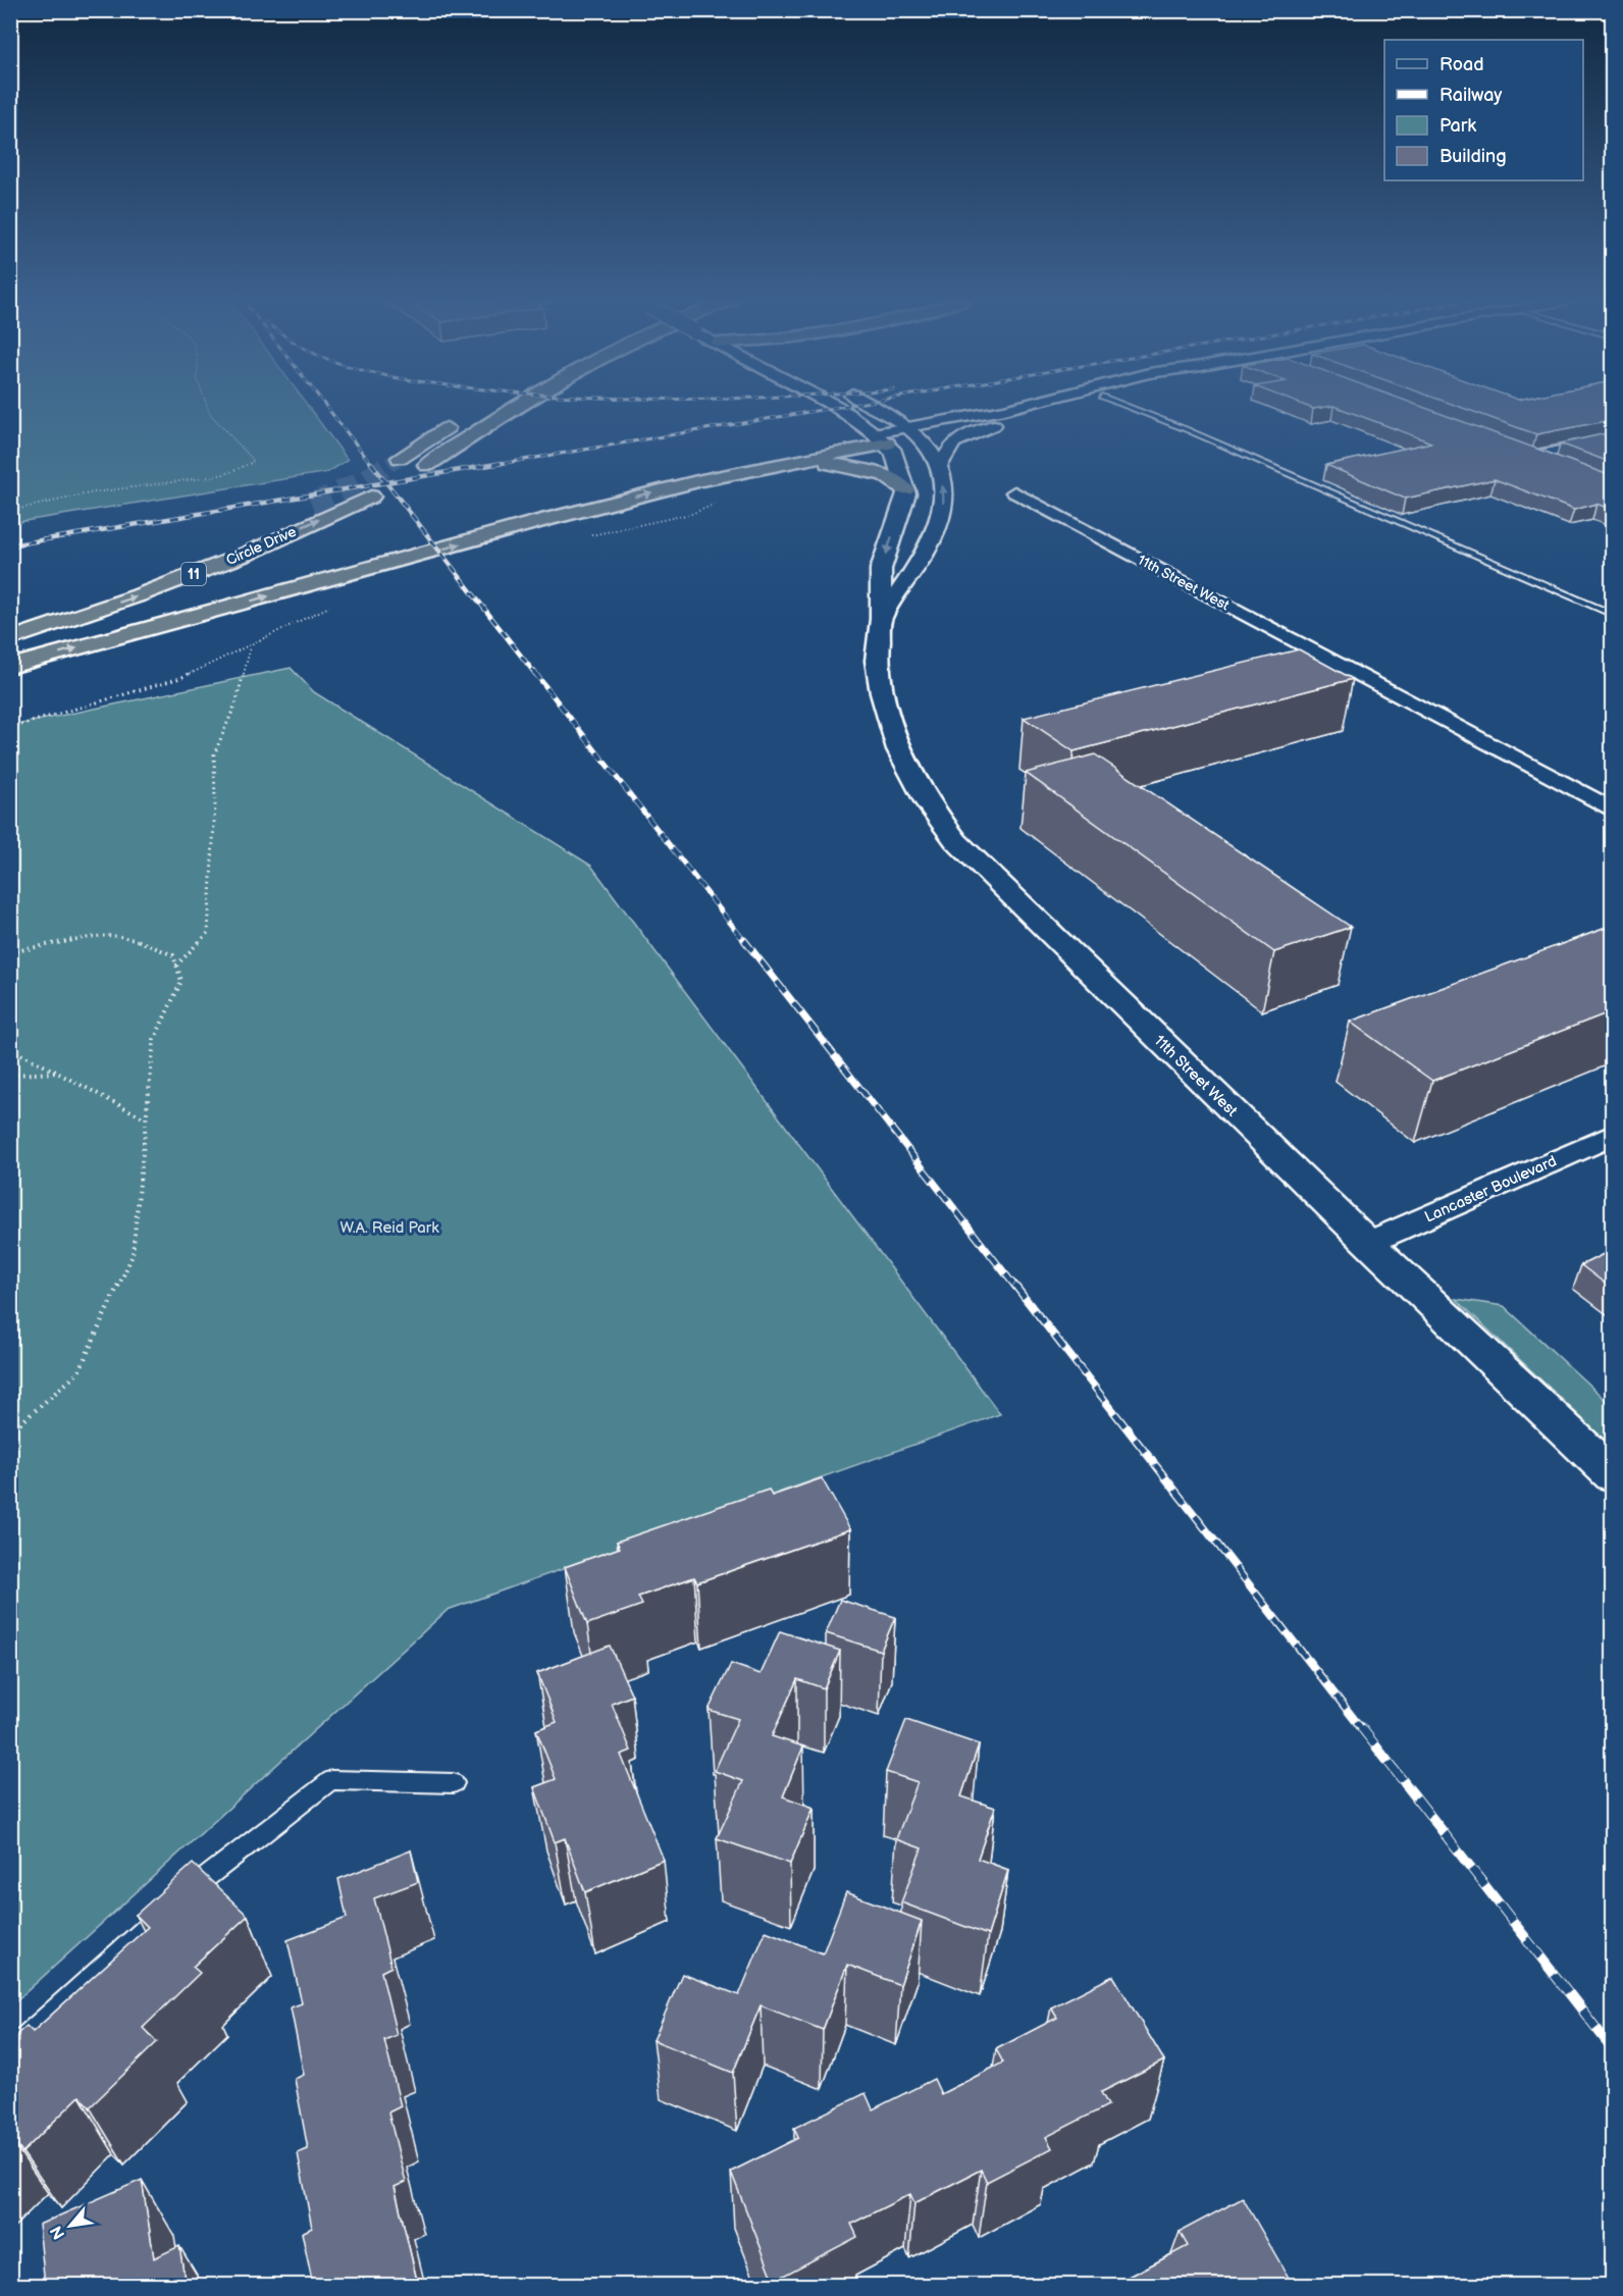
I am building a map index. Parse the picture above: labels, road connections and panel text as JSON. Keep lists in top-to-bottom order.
{
  "streets": {
    "highway": ["Circle Drive", "11"],
    "main road": ["11th Street West"],
    "street": ["Lancaster Boulevard"]
  },
  "crossings": [
    ["11th Street West", "Lancaster Boulevard"]
  ],
  "parks": ["W.A. Reid Park"],
  "legend": [
    "Road",
    "Railway",
    "Park",
    "Building"
  ],
  "north": "bottom left"
}
